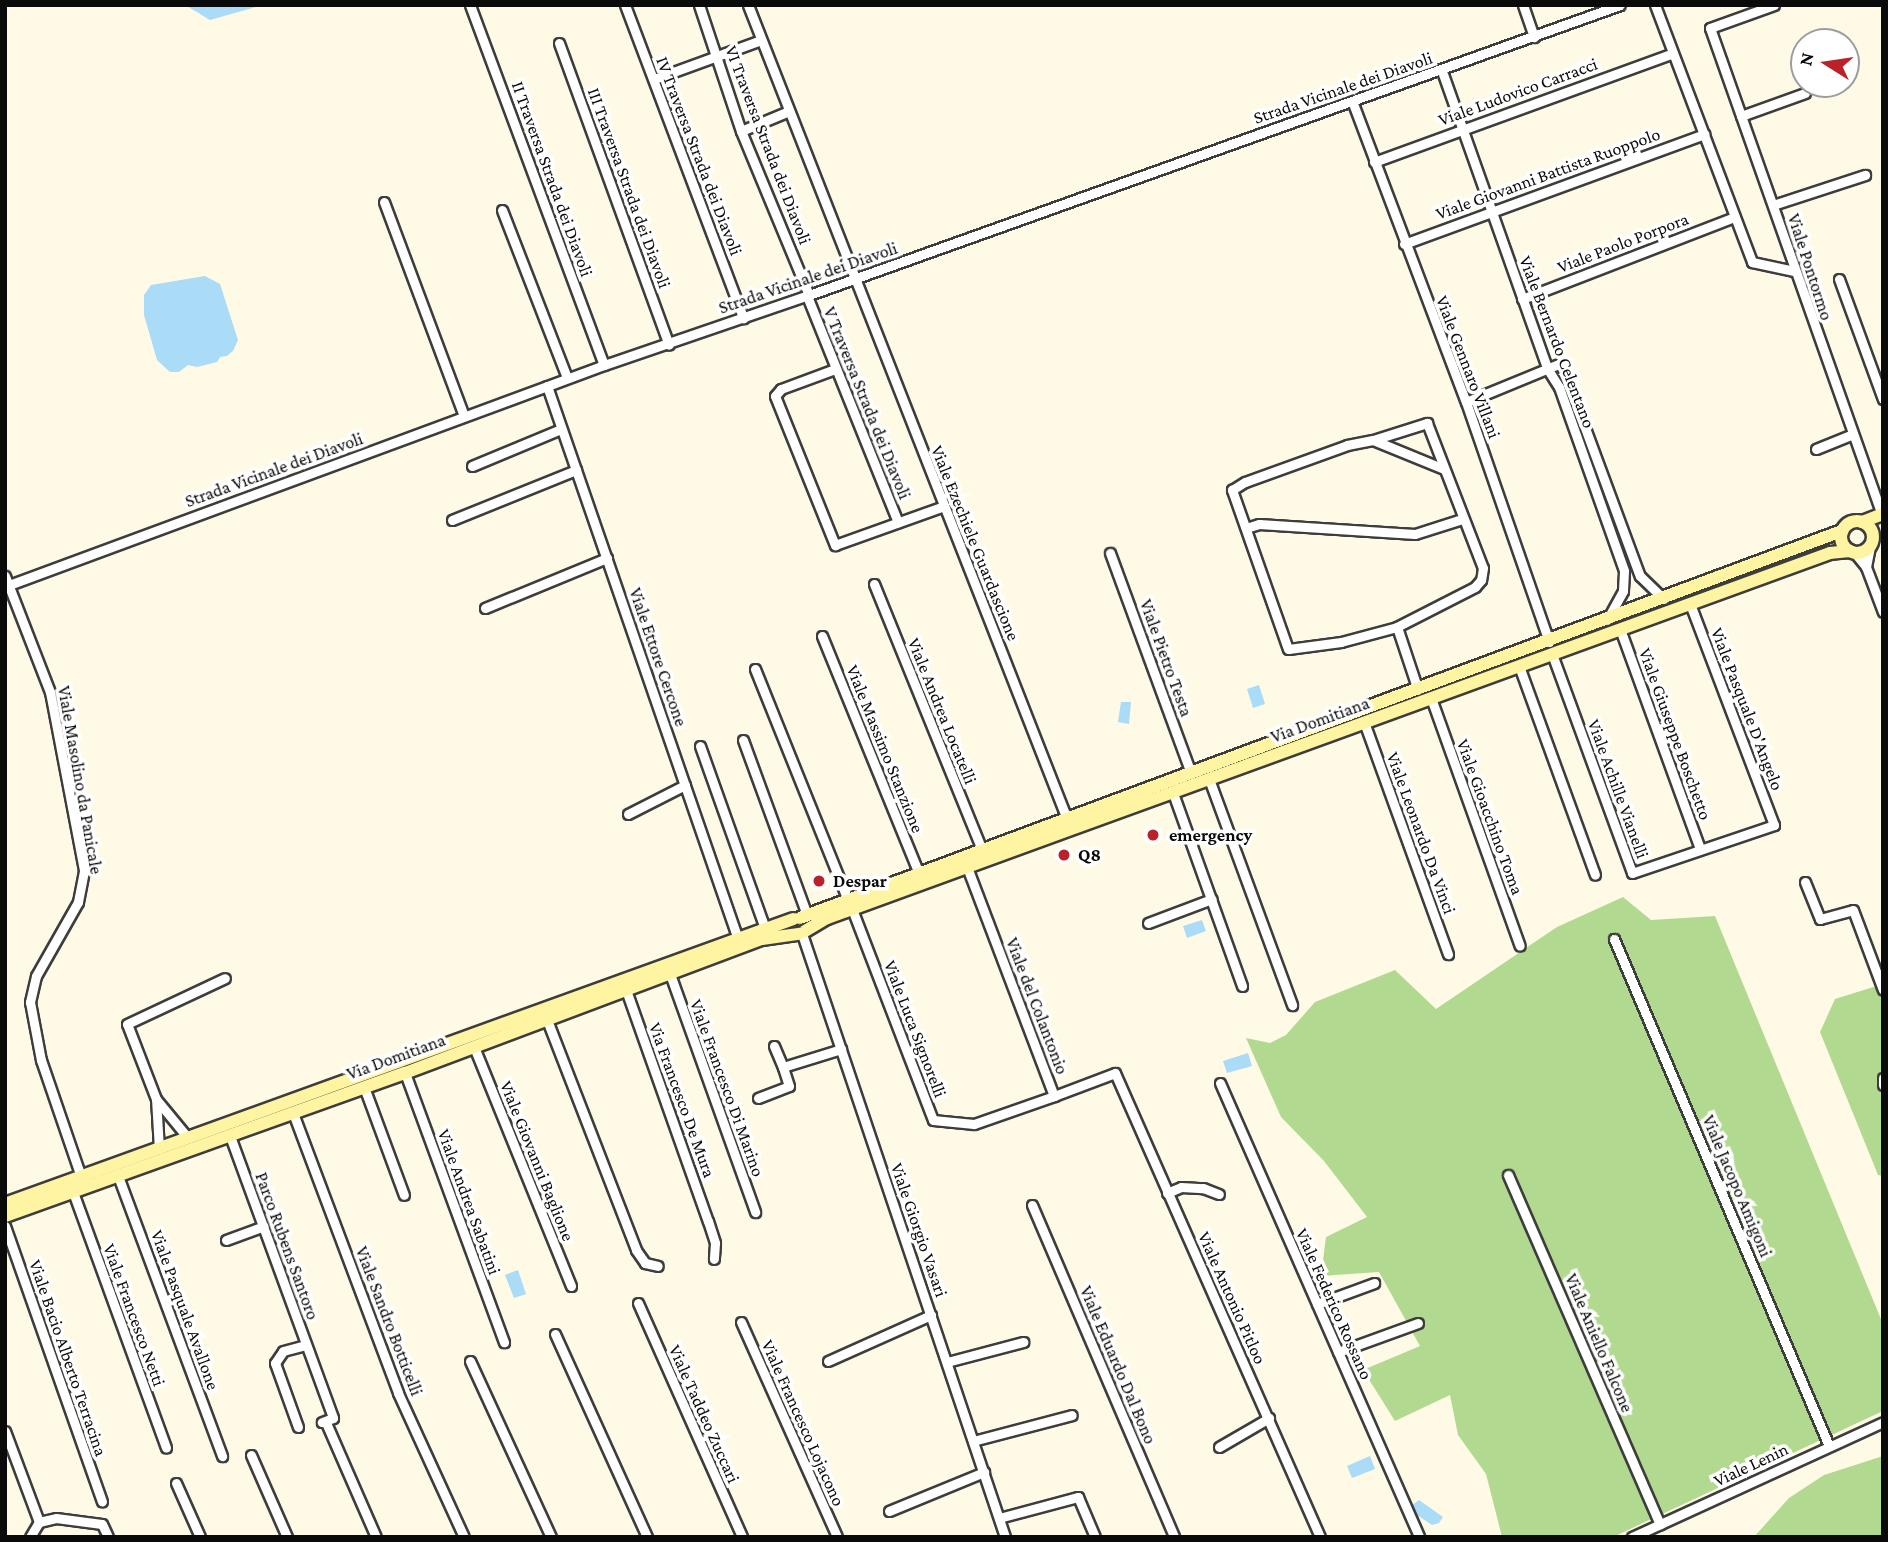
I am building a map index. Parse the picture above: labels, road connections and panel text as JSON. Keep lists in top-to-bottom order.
{
  "streets": {
    "main road": ["Via Domitiana"],
    "street": [
      "Strada Vicinale dei Diavoli",
      "Viale Ludovico Carracci",
      "VI Traversa Strada dei Diavoli",
      "IV Traversa Strada dei Diavoli",
      "Viale Giovanni Battista Ruoppolo",
      "II Traversa Strada dei Diavoli",
      "III Traversa Strada dei Diavoli",
      "Viale Paolo Porpora",
      "Viale Pontormo",
      "Viale Bernardo Celentano",
      "Viale Gennaro Villani",
      "V Traversa Strada dei Diavoli",
      "Viale Ezechiele Guardascione",
      "Viale Ettore Cercone",
      "Viale Pietro Testa",
      "Viale Pasquale D'Angelo",
      "Viale Andrea Locatelli",
      "Viale Giuseppe Boschetto",
      "Viale Massimo Stanzione",
      "Viale Masolino da Panicale",
      "Viale Achille Vianelli",
      "Viale Gioacchino Toma",
      "Viale Leonardo Da Vinci",
      "Viale del Colantonio",
      "Viale Luca Signorelli",
      "Viale Francesco Di Marino",
      "Via Francesco De Mura",
      "Viale Giovanni Baglione",
      "Viale Jacopo Amigoni",
      "Viale Andrea Sabatini",
      "Viale Giorgio Vasari",
      "Parco Rubens Santoro",
      "Viale Antonio Pitloo",
      "Viale Federico Rossano",
      "Viale Pasquale Avallone",
      "Viale Francesco Netti",
      "Viale Sandro Botticelli",
      "Viale Aniello Falcone",
      "Viale Bacio Alberto Terracina",
      "Viale Eduardo Dal Bono",
      "Viale Taddeo Zuccari",
      "Viale Francesco Lojacono",
      "Viale Lenin"
    ]
  },
  "crossings": [
    ["Strada Vicinale dei Diavoli", "VI Traversa Strada dei Diavoli"],
    ["Strada Vicinale dei Diavoli", "IV Traversa Strada dei Diavoli"],
    ["Strada Vicinale dei Diavoli", "II Traversa Strada dei Diavoli"],
    ["Strada Vicinale dei Diavoli", "III Traversa Strada dei Diavoli"],
    ["Strada Vicinale dei Diavoli", "V Traversa Strada dei Diavoli"],
    ["Strada Vicinale dei Diavoli", "Viale Ezechiele Guardascione"],
    ["Strada Vicinale dei Diavoli", "Viale Ettore Cercone"],
    ["Strada Vicinale dei Diavoli", "Viale Masolino da Panicale"],
    ["Viale Ludovico Carracci", "Viale Bernardo Celentano"],
    ["Viale Ludovico Carracci", "Viale Gennaro Villani"],
    ["VI Traversa Strada dei Diavoli", "V Traversa Strada dei Diavoli"],
    ["Viale Giovanni Battista Ruoppolo", "Viale Bernardo Celentano"],
    ["Viale Giovanni Battista Ruoppolo", "Viale Gennaro Villani"],
    ["Viale Paolo Porpora", "Viale Bernardo Celentano"],
    ["Viale Bernardo Celentano", "Via Domitiana"],
    ["Viale Gennaro Villani", "Via Domitiana"],
    ["Viale Gennaro Villani", "Viale Achille Vianelli"],
    ["Viale Ezechiele Guardascione", "Via Domitiana"],
    ["Viale Ettore Cercone", "Via Domitiana"],
    ["Viale Pietro Testa", "Via Domitiana"],
    ["Viale Pasquale D'Angelo", "Via Domitiana"],
    ["Viale Pasquale D'Angelo", "Viale Achille Vianelli"],
    ["Viale Andrea Locatelli", "Via Domitiana"],
    ["Via Domitiana", "Viale Giuseppe Boschetto"],
    ["Via Domitiana", "Viale Massimo Stanzione"],
    ["Via Domitiana", "Viale Masolino da Panicale"],
    ["Via Domitiana", "Viale Achille Vianelli"],
    ["Via Domitiana", "Viale Gioacchino Toma"],
    ["Via Domitiana", "Viale Leonardo Da Vinci"],
    ["Via Domitiana", "Viale del Colantonio"],
    ["Via Domitiana", "Viale Luca Signorelli"],
    ["Via Domitiana", "Viale Francesco Di Marino"],
    ["Via Domitiana", "Via Francesco De Mura"],
    ["Via Domitiana", "Viale Giovanni Baglione"],
    ["Via Domitiana", "Viale Andrea Sabatini"],
    ["Via Domitiana", "Viale Giorgio Vasari"],
    ["Via Domitiana", "Parco Rubens Santoro"],
    ["Via Domitiana", "Viale Pasquale Avallone"],
    ["Via Domitiana", "Viale Francesco Netti"],
    ["Via Domitiana", "Viale Sandro Botticelli"],
    ["Viale Giuseppe Boschetto", "Viale Achille Vianelli"],
    ["Viale del Colantonio", "Viale Luca Signorelli"],
    ["Viale del Colantonio", "Viale Antonio Pitloo"],
    ["Viale Jacopo Amigoni", "Viale Lenin"],
    ["Viale Aniello Falcone", "Viale Lenin"]
  ],
  "places": ["emergency", "Q8", "Despar"],
  "north": "left"
}
